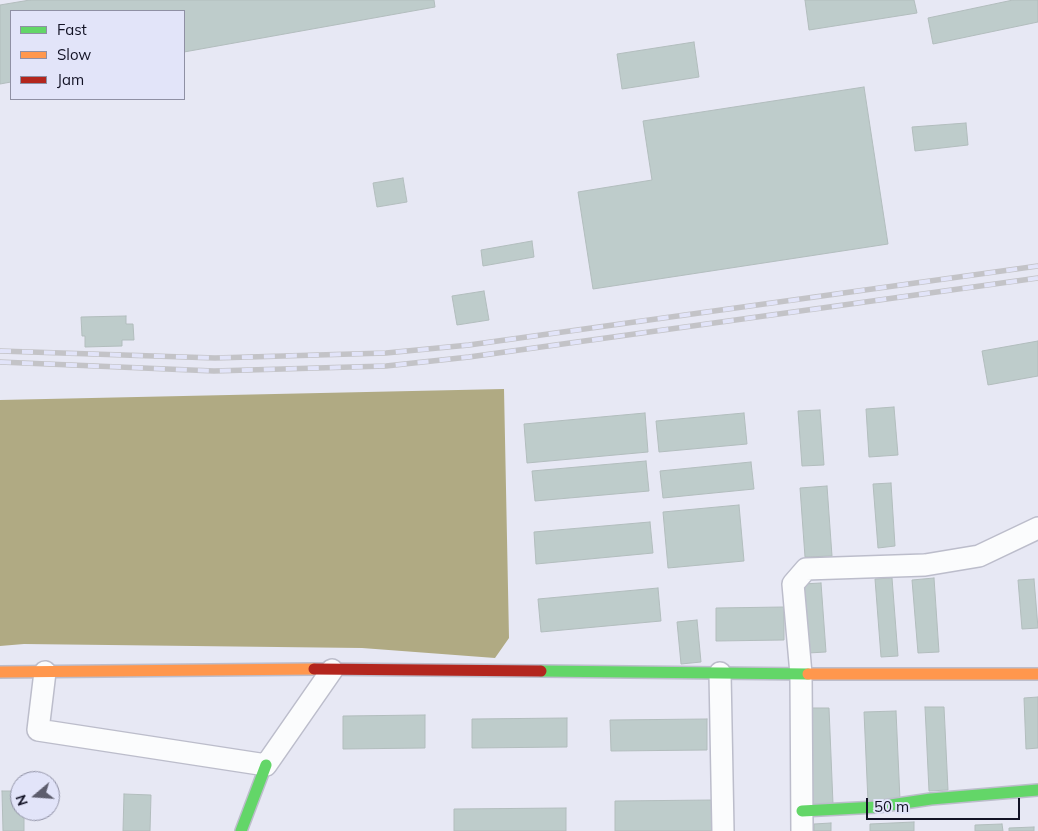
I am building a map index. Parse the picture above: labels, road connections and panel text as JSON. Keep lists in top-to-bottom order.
{
  "legend": ["Fast", "Slow", "Jam"],
  "scale_bar": "50 m",
  "north": "left"
}
